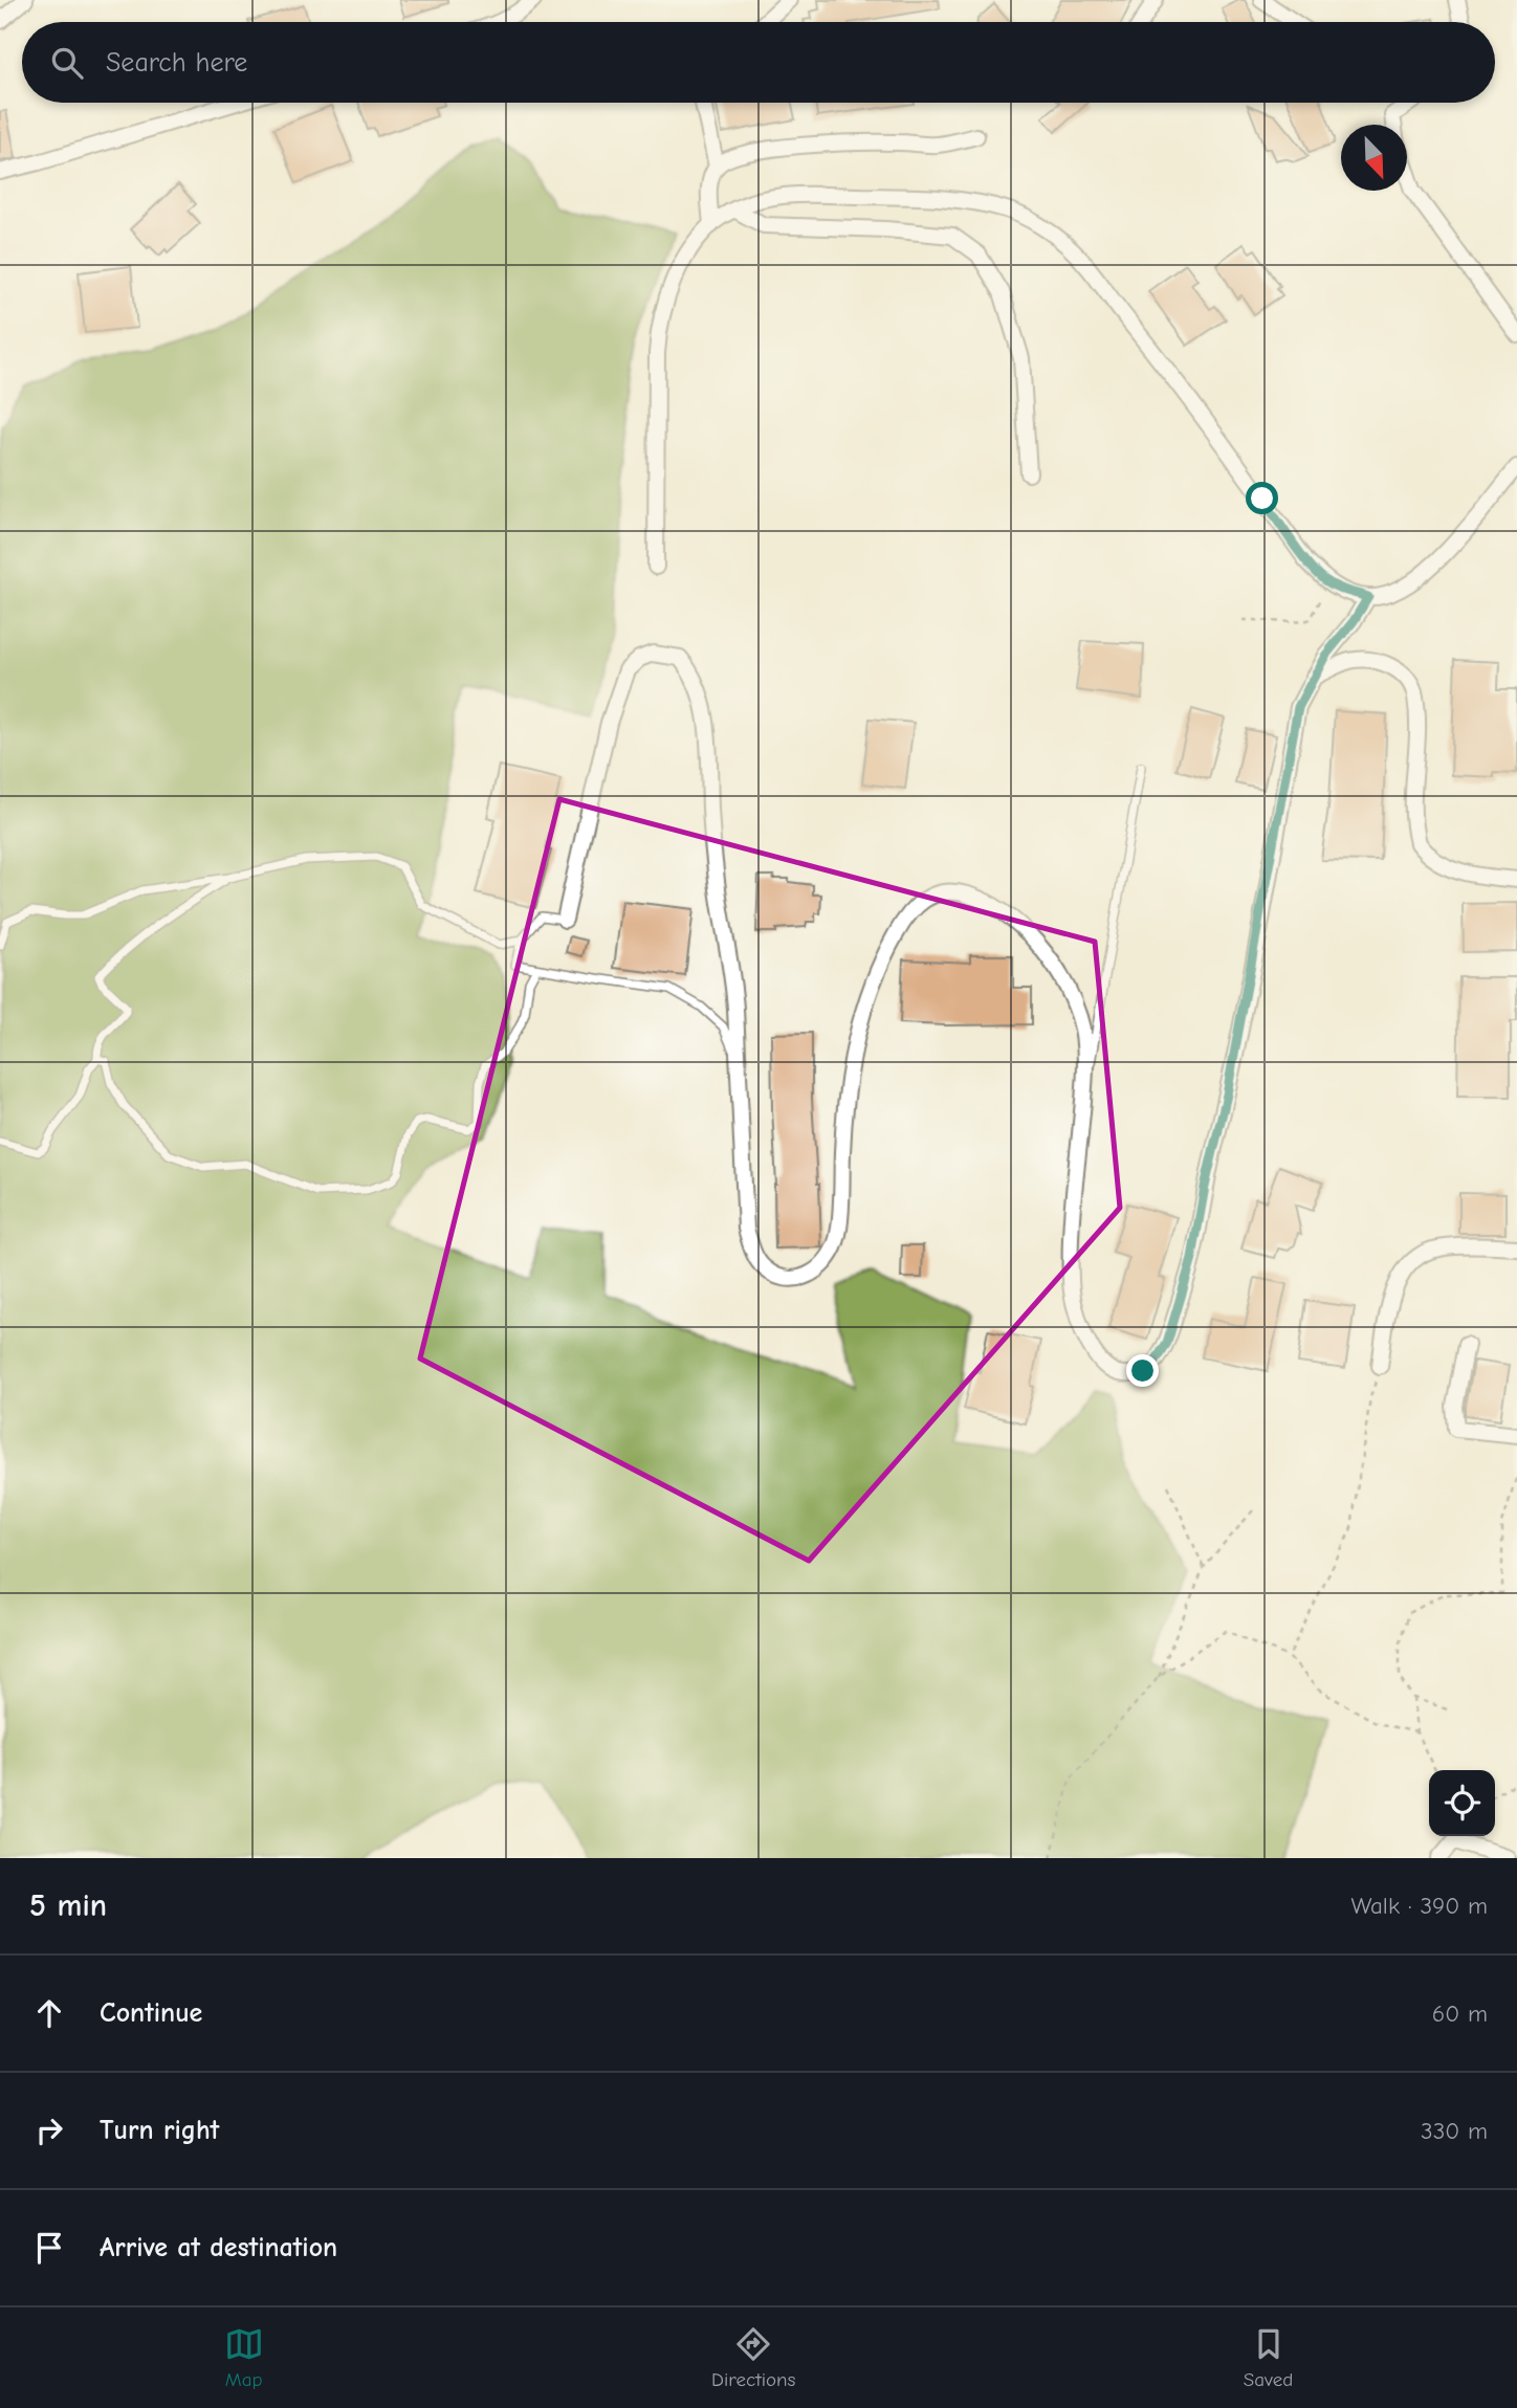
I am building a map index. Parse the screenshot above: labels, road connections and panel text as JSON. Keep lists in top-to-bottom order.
{
  "north": "bottom right",
  "page": {
    "search": "Search here",
    "heading": ["5 min", "Walk · 390 m"],
    "list": [
      ["Continue", "60 m"],
      ["Turn right", "330 m"],
      "Arrive at destination"
    ],
    "nav": ["Map", "Directions", "Saved"]
  }
}
